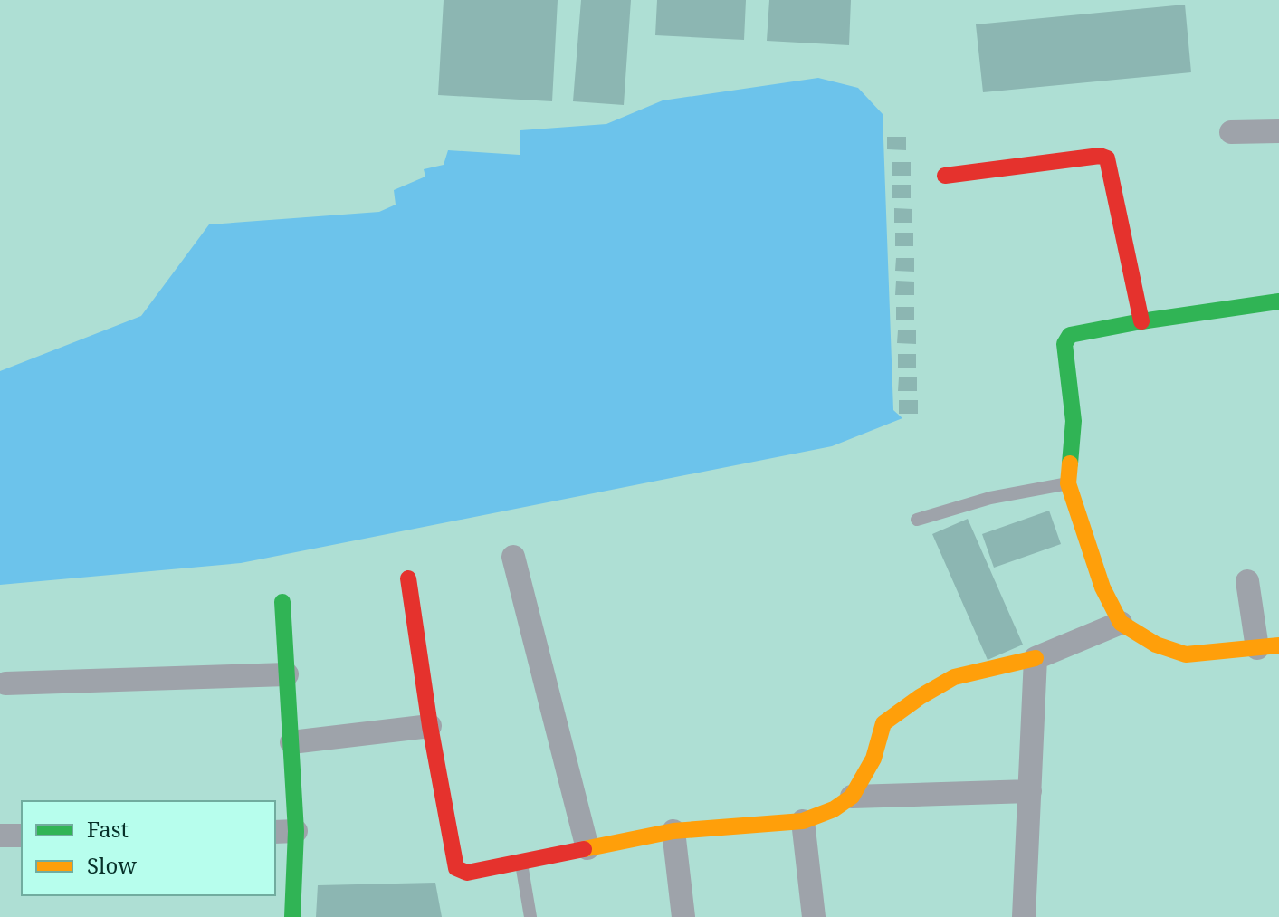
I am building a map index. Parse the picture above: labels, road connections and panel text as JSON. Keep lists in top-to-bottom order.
{
  "legend": ["Fast", "Slow"]
}
